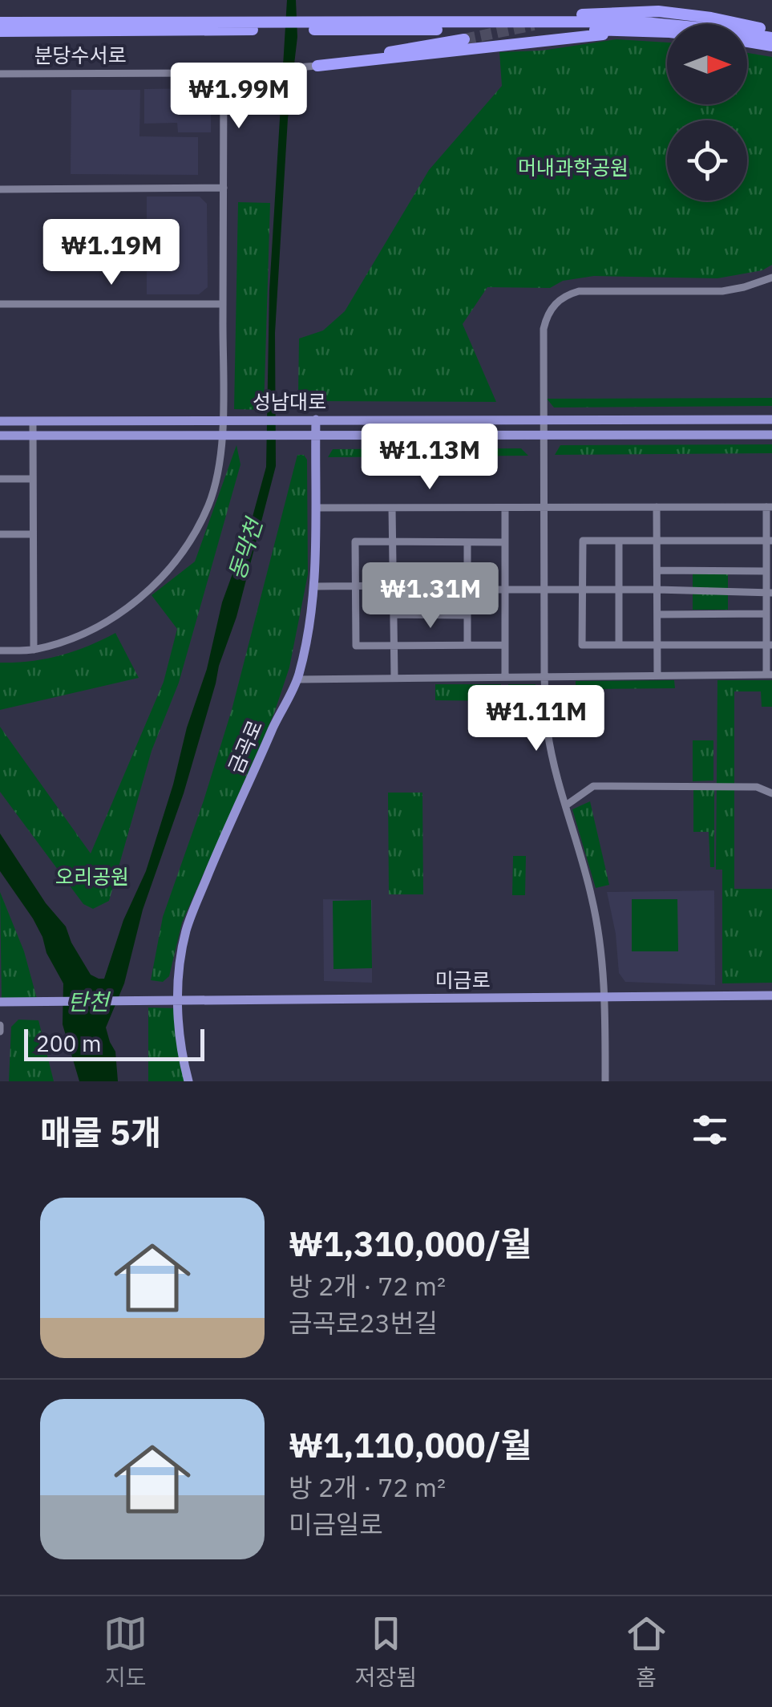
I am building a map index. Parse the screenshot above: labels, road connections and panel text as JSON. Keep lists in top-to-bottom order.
{
  "streets": {
    "highway": ["분당수서로"],
    "main road": ["성남대로", "금곡로", "미금로"]
  },
  "crossings": [
    ["성남대로", "금곡로"],
    ["금곡로", "미금로"]
  ],
  "water": ["동막천", "탄천"],
  "parks": ["머내과학공원", "오리공원"],
  "scale_bar": "200 m",
  "north": "right",
  "page": {
    "price": [
      "₩1.99M",
      "₩1.19M",
      "₩1.13M",
      "₩1.31M",
      "₩1.11M"
    ],
    "scale": "200 m",
    "heading": "매물 5개",
    "list": [
      {
        "name": "₩1,310,000/월",
        "note": "방 2개 · 72 m² · 금곡로23번길"
      },
      {
        "name": "₩1,110,000/월",
        "note": "방 2개 · 72 m² · 미금일로"
      }
    ],
    "tabs": ["지도", "저장됨", "홈"]
  }
}
